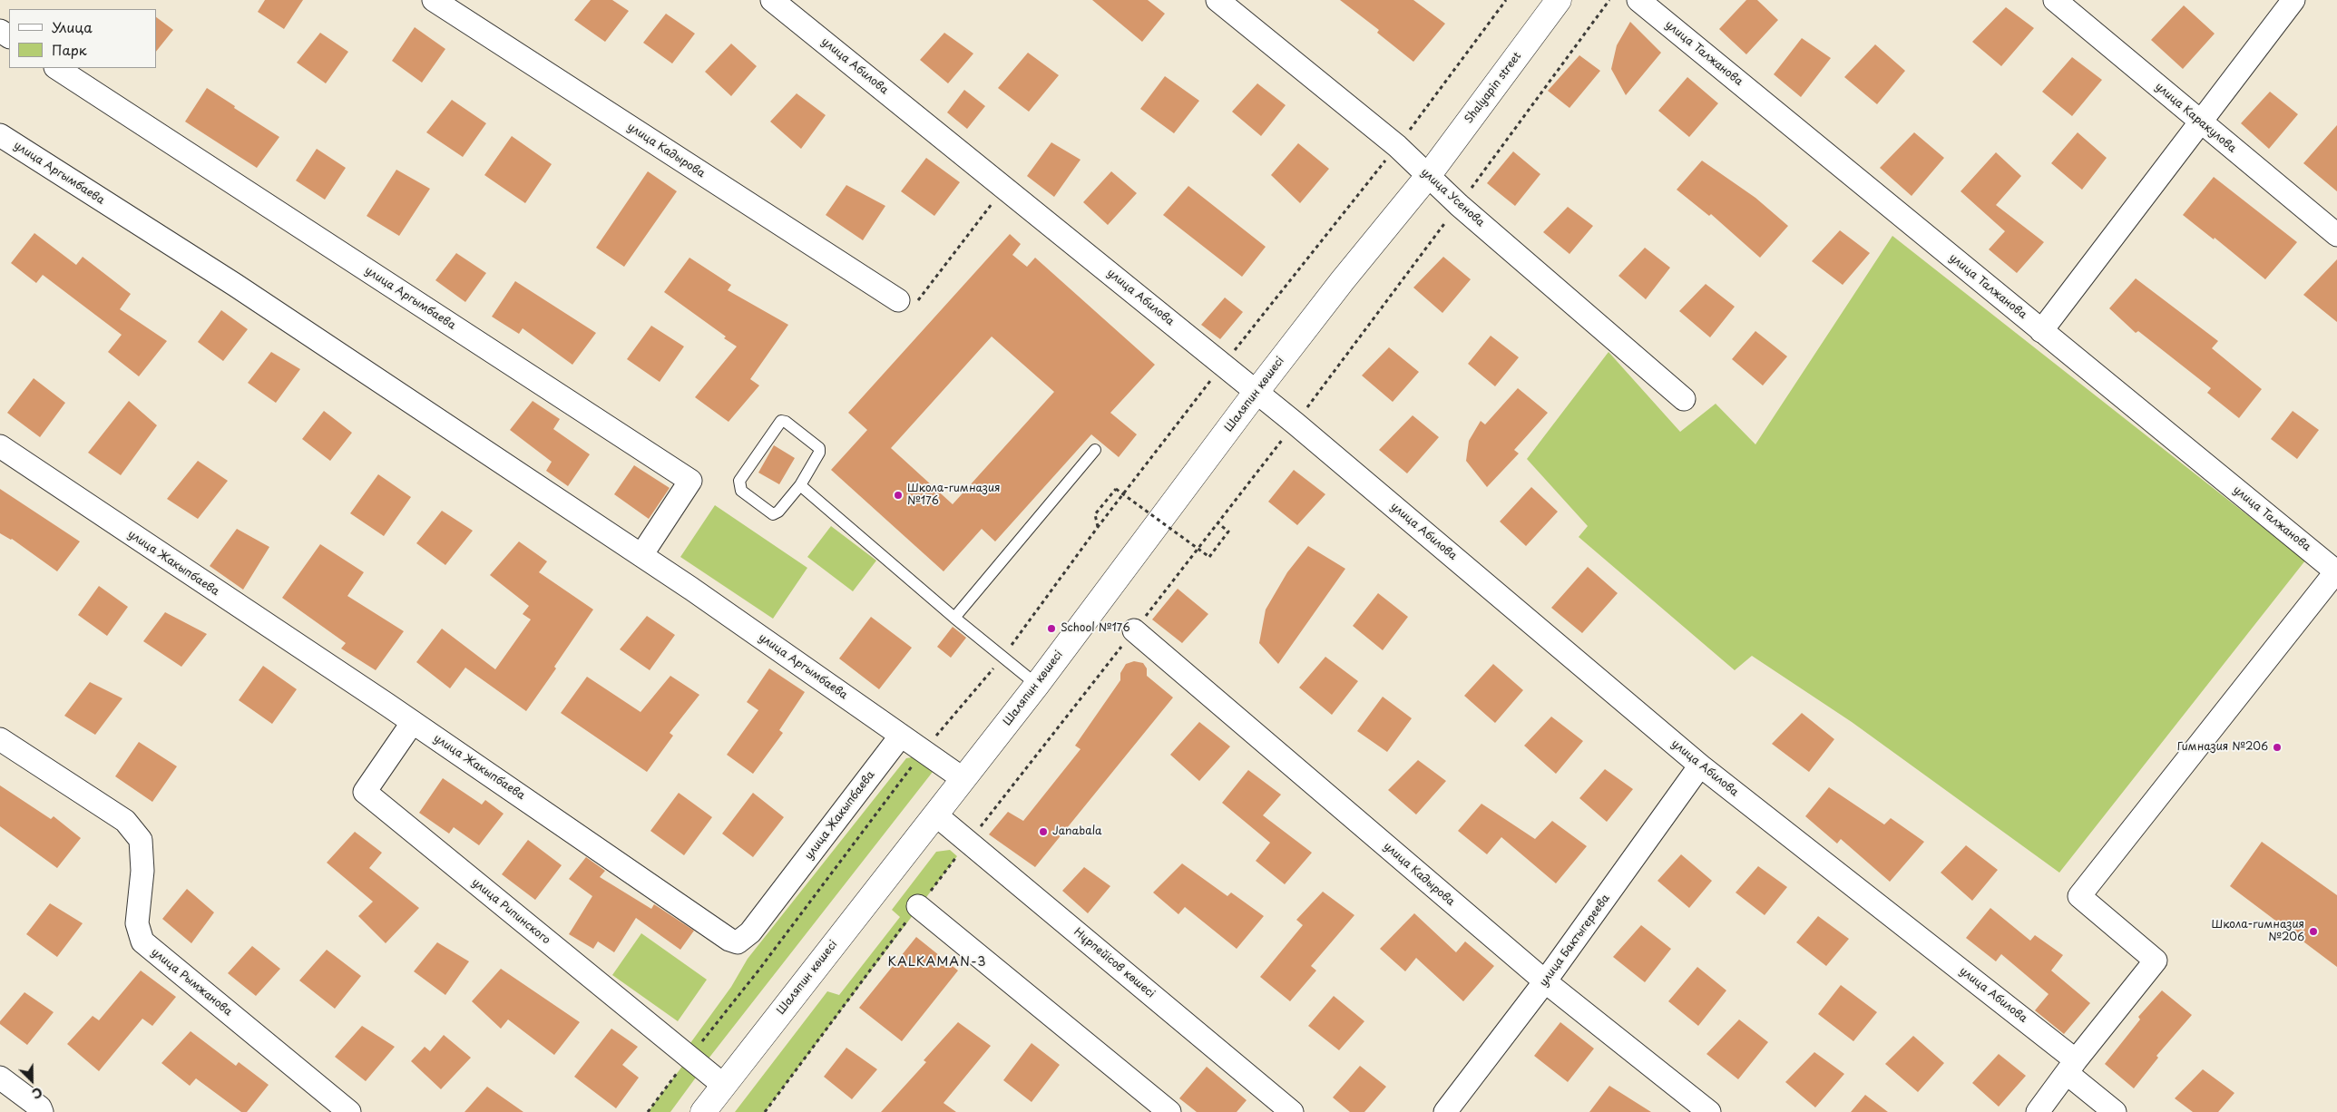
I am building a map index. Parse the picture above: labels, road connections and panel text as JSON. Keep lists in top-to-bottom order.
{
  "streets": {
    "main road": ["Shalyapin street", "Шаляпин көшесі"],
    "street": [
      "улица Талжанова",
      "улица Абилова",
      "улица Каракулова",
      "улица Кадырова",
      "улица Аргымбаева",
      "улица Усенова",
      "улица Жакыпбаева",
      "улица Рипинского",
      "улица Бактыгереева",
      "Нұрпейісов көшесі",
      "улица Рымжанова"
    ]
  },
  "crossings": [
    ["улица Абилова", "Шаляпин көшесі"],
    ["улица Абилова", "улица Бактыгереева"],
    ["Shalyapin street", "улица Усенова"],
    ["Shalyapin street", "Шаляпин көшесі"],
    ["улица Кадырова", "улица Бактыгереева"],
    ["улица Аргымбаева", "Шаляпин көшесі"],
    ["улица Аргымбаева", "улица Жакыпбаева"],
    ["улица Усенова", "Шаляпин көшесі"],
    ["Шаляпин көшесі", "улица Рипинского"],
    ["Шаляпин көшесі", "Нұрпейісов көшесі"],
    ["улица Жакыпбаева", "улица Рипинского"]
  ],
  "districts": ["KALKAMAN-3"],
  "places": [
    "Школа-гимназия №176",
    "School №176",
    "Гимназия №206",
    "Janabala",
    "Школа-гимназия №206"
  ],
  "legend": ["Улица", "Парк"],
  "north": "bottom right"
}
